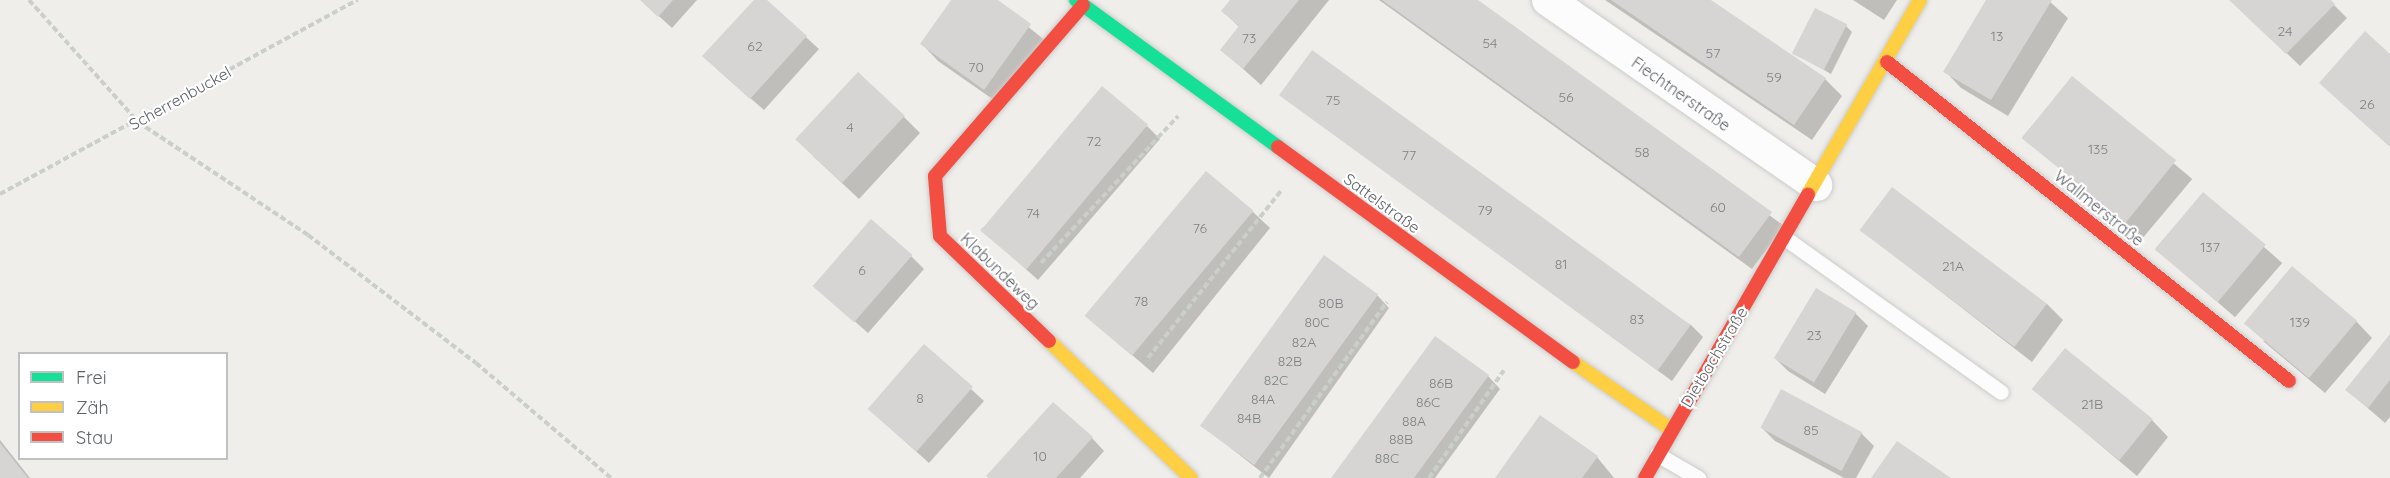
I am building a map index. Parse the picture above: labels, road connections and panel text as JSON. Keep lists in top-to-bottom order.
{
  "streets": {
    "street": [
      "Fiechtnerstraße",
      "Sattelstraße",
      "Wallmerstraße",
      "Klabundeweg",
      "Dietbachstraße"
    ],
    "path": ["Scherrenbuckel"]
  },
  "crossings": [
    ["Fiechtnerstraße", "Dietbachstraße"],
    ["Sattelstraße", "Klabundeweg"],
    ["Sattelstraße", "Dietbachstraße"],
    ["Wallmerstraße", "Dietbachstraße"]
  ],
  "house_numbers": [
    "24",
    "13",
    "73",
    "54",
    "62",
    "57",
    "70",
    "59",
    "56",
    "75",
    "26",
    "4",
    "72",
    "135",
    "58",
    "77",
    "60",
    "79",
    "74",
    "76",
    "137",
    "81",
    "21A",
    "6",
    "78",
    "80B",
    "83",
    "80C",
    "139",
    "23",
    "82A",
    "82B",
    "82C",
    "86B",
    "8",
    "84A",
    "86C",
    "21B",
    "84B",
    "88A",
    "85",
    "88B",
    "10",
    "88C"
  ],
  "legend": ["Frei", "Zäh", "Stau"]
}
